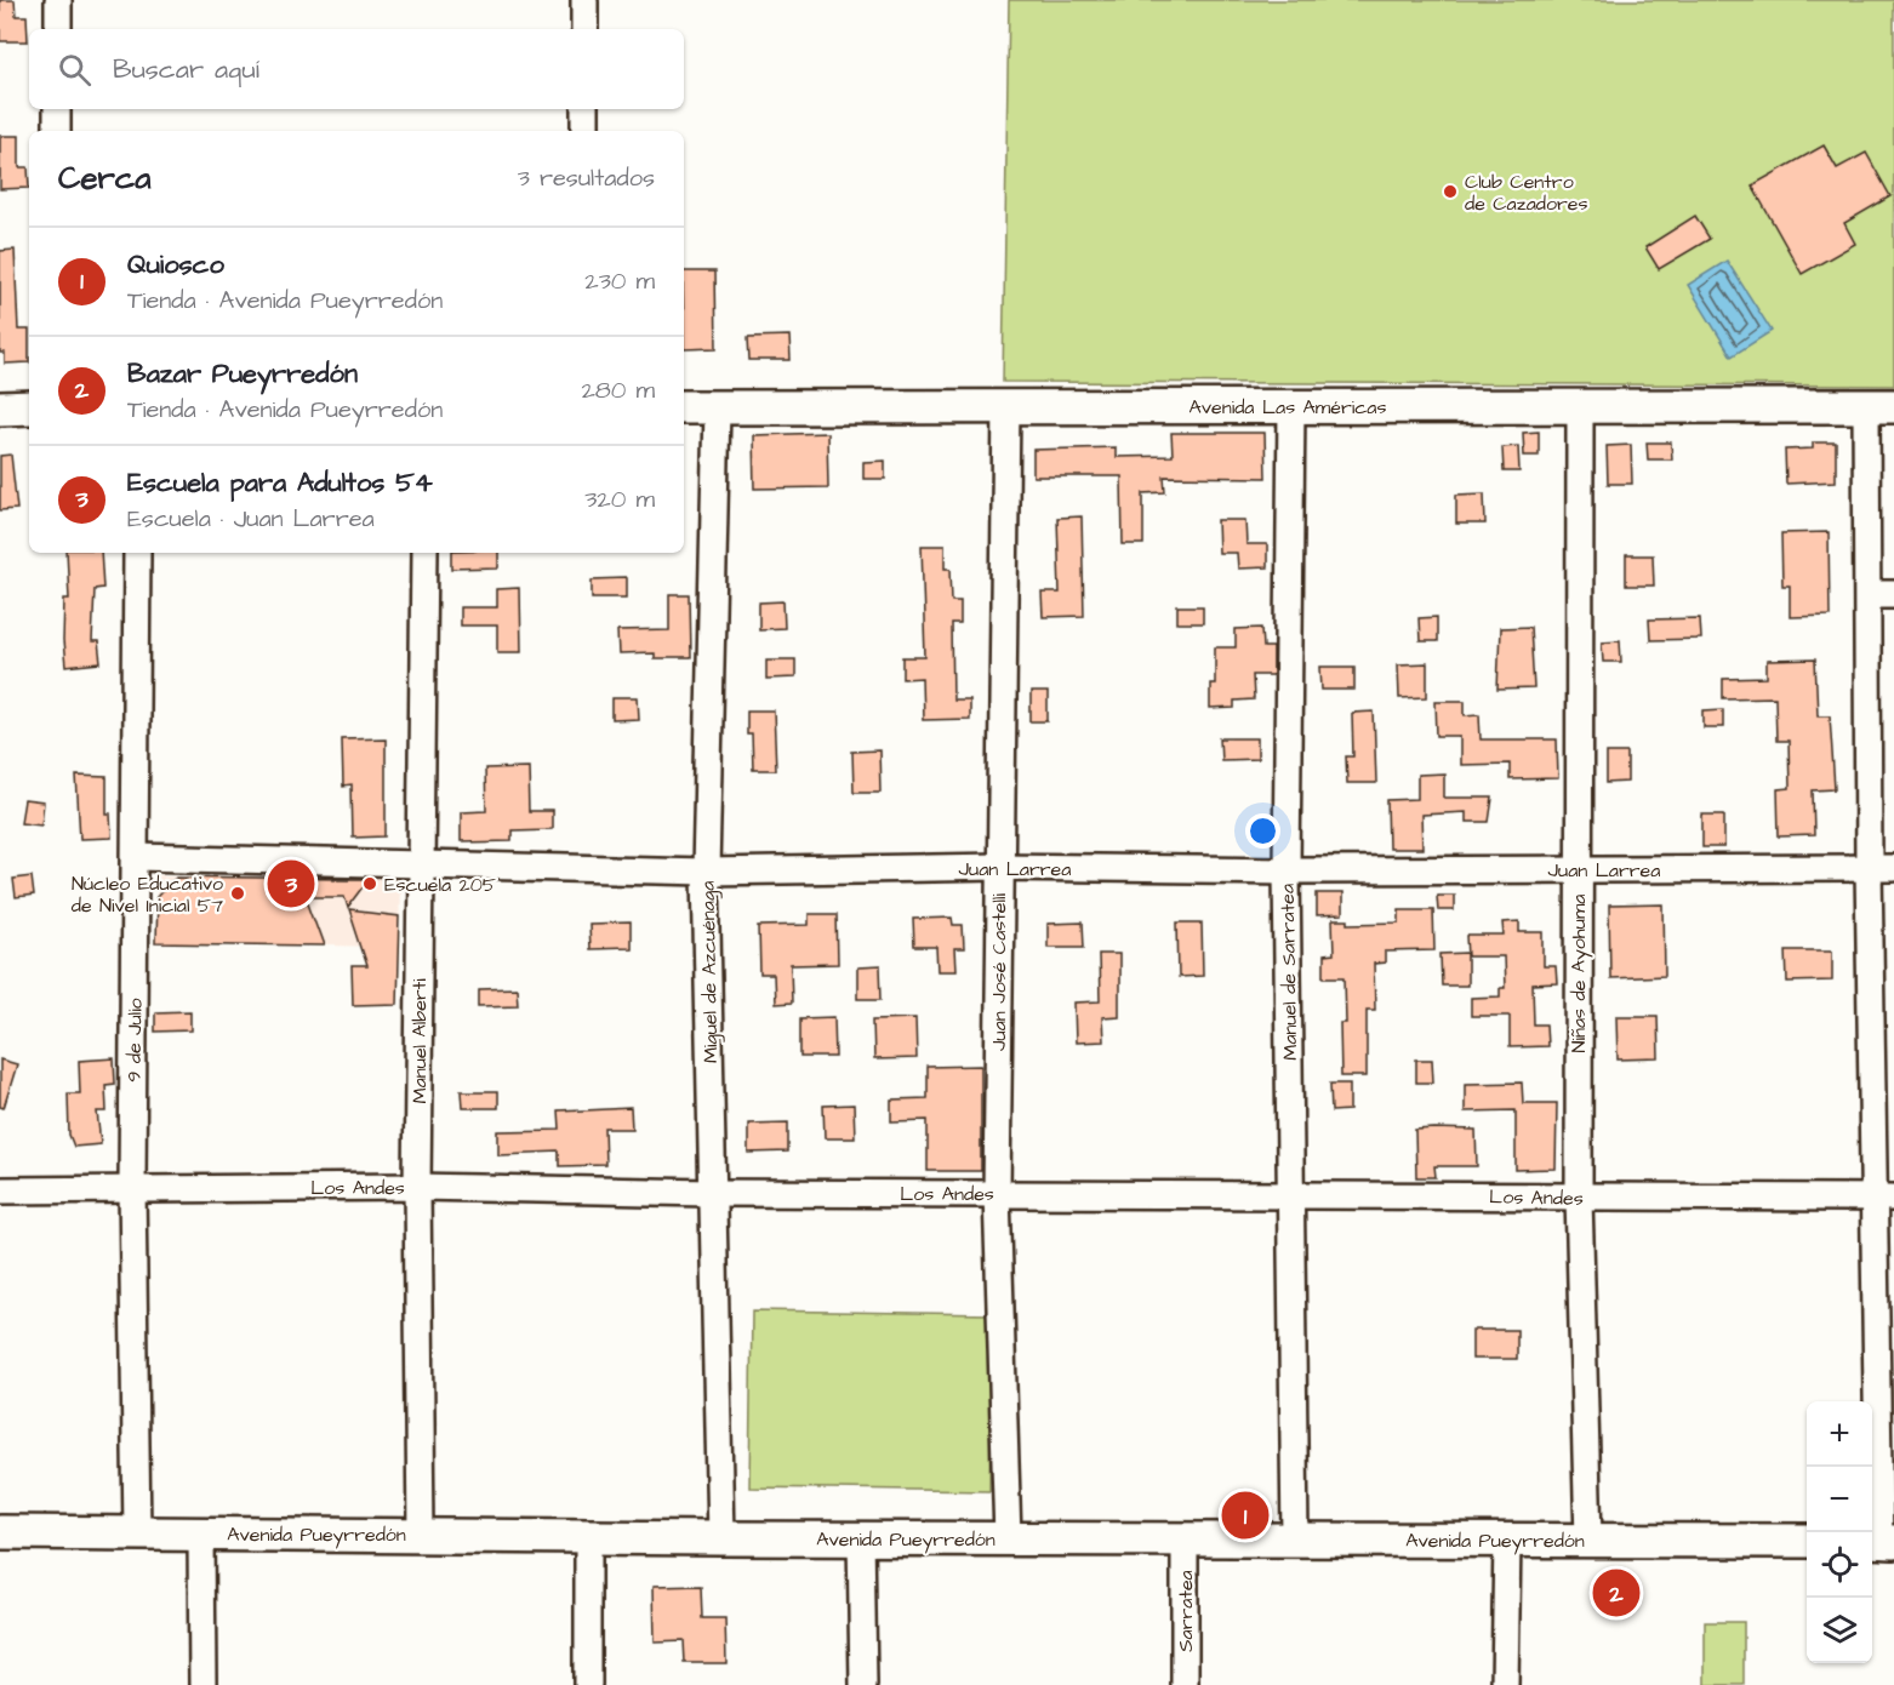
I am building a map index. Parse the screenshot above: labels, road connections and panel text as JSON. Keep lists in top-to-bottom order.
{
  "streets": {
    "main road": ["Avenida Las Américas", "Avenida Pueyrredón"],
    "street": [
      "Juan Larrea",
      "Miguel de Azcuénaga",
      "Juan José Castelli",
      "Manuel de Sarratea",
      "Niñas de Ayohuma",
      "9 de Julio",
      "Manuel Alberti",
      "Los Andes",
      "Sarratea"
    ]
  },
  "crossings": [
    ["Avenida Las Américas", "Miguel de Azcuénaga"],
    ["Avenida Las Américas", "Juan José Castelli"],
    ["Avenida Las Américas", "Manuel de Sarratea"],
    ["Avenida Las Américas", "Niñas de Ayohuma"],
    ["Juan Larrea", "Miguel de Azcuénaga"],
    ["Juan Larrea", "Juan José Castelli"],
    ["Juan Larrea", "Manuel de Sarratea"],
    ["Juan Larrea", "Niñas de Ayohuma"],
    ["Juan Larrea", "9 de Julio"],
    ["Juan Larrea", "Manuel Alberti"],
    ["Miguel de Azcuénaga", "Los Andes"],
    ["Miguel de Azcuénaga", "Avenida Pueyrredón"],
    ["Juan José Castelli", "Los Andes"],
    ["Juan José Castelli", "Avenida Pueyrredón"],
    ["Manuel de Sarratea", "Los Andes"],
    ["Manuel de Sarratea", "Avenida Pueyrredón"],
    ["Niñas de Ayohuma", "Los Andes"],
    ["Niñas de Ayohuma", "Avenida Pueyrredón"],
    ["9 de Julio", "Los Andes"],
    ["9 de Julio", "Avenida Pueyrredón"],
    ["Manuel Alberti", "Los Andes"],
    ["Manuel Alberti", "Avenida Pueyrredón"],
    ["Avenida Pueyrredón", "Sarratea"]
  ],
  "places": ["Club Centro de Cazadores", "Escuela 205", "Núcleo Educativo de Nivel Inicial 57"],
  "page": {
    "search": "Buscar aquí",
    "heading": ["Cerca", "3 resultados"],
    "list": [
      {
        "mark": "1",
        "name": "Quiosco",
        "note": "Tienda · Avenida Pueyrredón",
        "value": "230 m"
      },
      {
        "mark": "2",
        "name": "Bazar Pueyrredón",
        "note": "Tienda · Avenida Pueyrredón",
        "value": "280 m"
      },
      {
        "mark": "3",
        "name": "Escuela para Adultos 54",
        "note": "Escuela · Juan Larrea",
        "value": "320 m"
      }
    ],
    "pins": ["3", "1", "2"],
    "map_buttons": ["+", "−"]
  }
}
